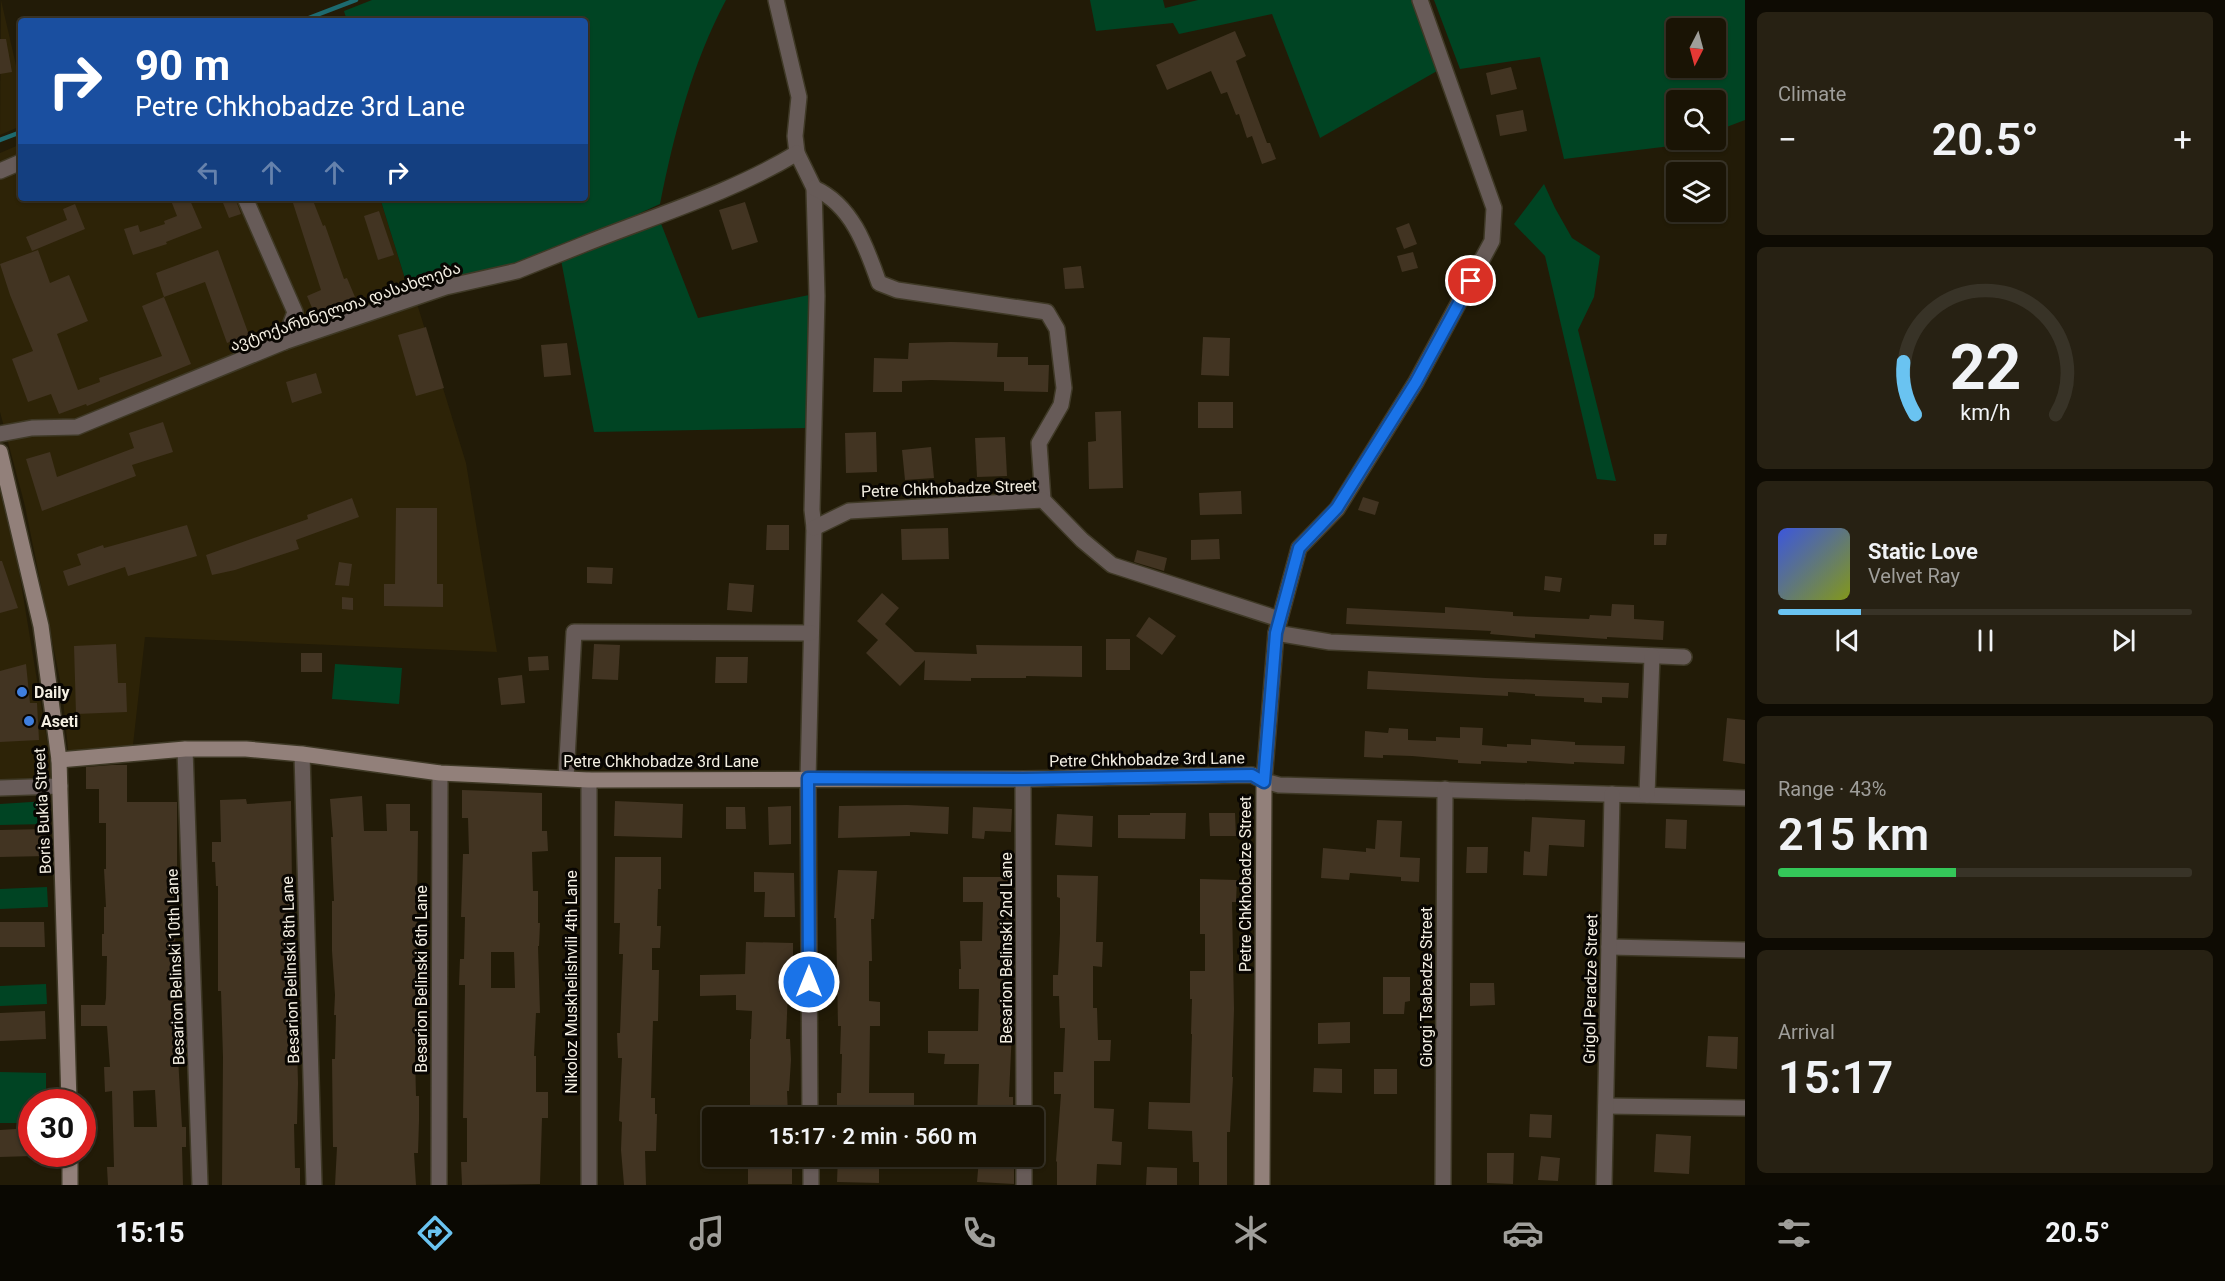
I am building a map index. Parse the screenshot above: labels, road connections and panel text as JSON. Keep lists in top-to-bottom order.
{
  "streets": {
    "street": [
      "ავტოქარხნელთა დასახლება",
      "Petre Chkhobadze Street",
      "Petre Chkhobadze 3rd Lane",
      "Boris Bukia Street",
      "Besarion Belinski 2nd Lane",
      "Besarion Belinski 10th Lane",
      "Besarion Belinski 8th Lane",
      "Besarion Belinski 6th Lane",
      "Nikoloz Muskhelishvili 4th Lane",
      "Giorgi Tsabadze Street",
      "Grigol Peradze Street"
    ]
  },
  "crossings": [
    ["Petre Chkhobadze Street", "Petre Chkhobadze 3rd Lane"],
    ["Petre Chkhobadze 3rd Lane", "Boris Bukia Street"],
    ["Petre Chkhobadze 3rd Lane", "Besarion Belinski 2nd Lane"],
    ["Petre Chkhobadze 3rd Lane", "Besarion Belinski 10th Lane"],
    ["Petre Chkhobadze 3rd Lane", "Besarion Belinski 8th Lane"],
    ["Petre Chkhobadze 3rd Lane", "Besarion Belinski 6th Lane"],
    ["Petre Chkhobadze 3rd Lane", "Nikoloz Muskhelishvili 4th Lane"]
  ],
  "places": ["Daily", "Aseti"],
  "north": "bottom",
  "page": {
    "tile": [
      "Climate",
      ["Range · 43%", "215 km"],
      ["Arrival", "15:17"]
    ],
    "turn": ["90 m", "Petre Chkhobadze 3rd Lane"],
    "heat": ["−", "20.5°", "+"],
    "song": ["Static Love", "Velvet Ray"],
    "limit": "30",
    "trip": "15:17 · 2 min · 560 m",
    "tabs": ["15:15", "20.5°"],
    "gauge": ["22", "km/h"]
  }
}
